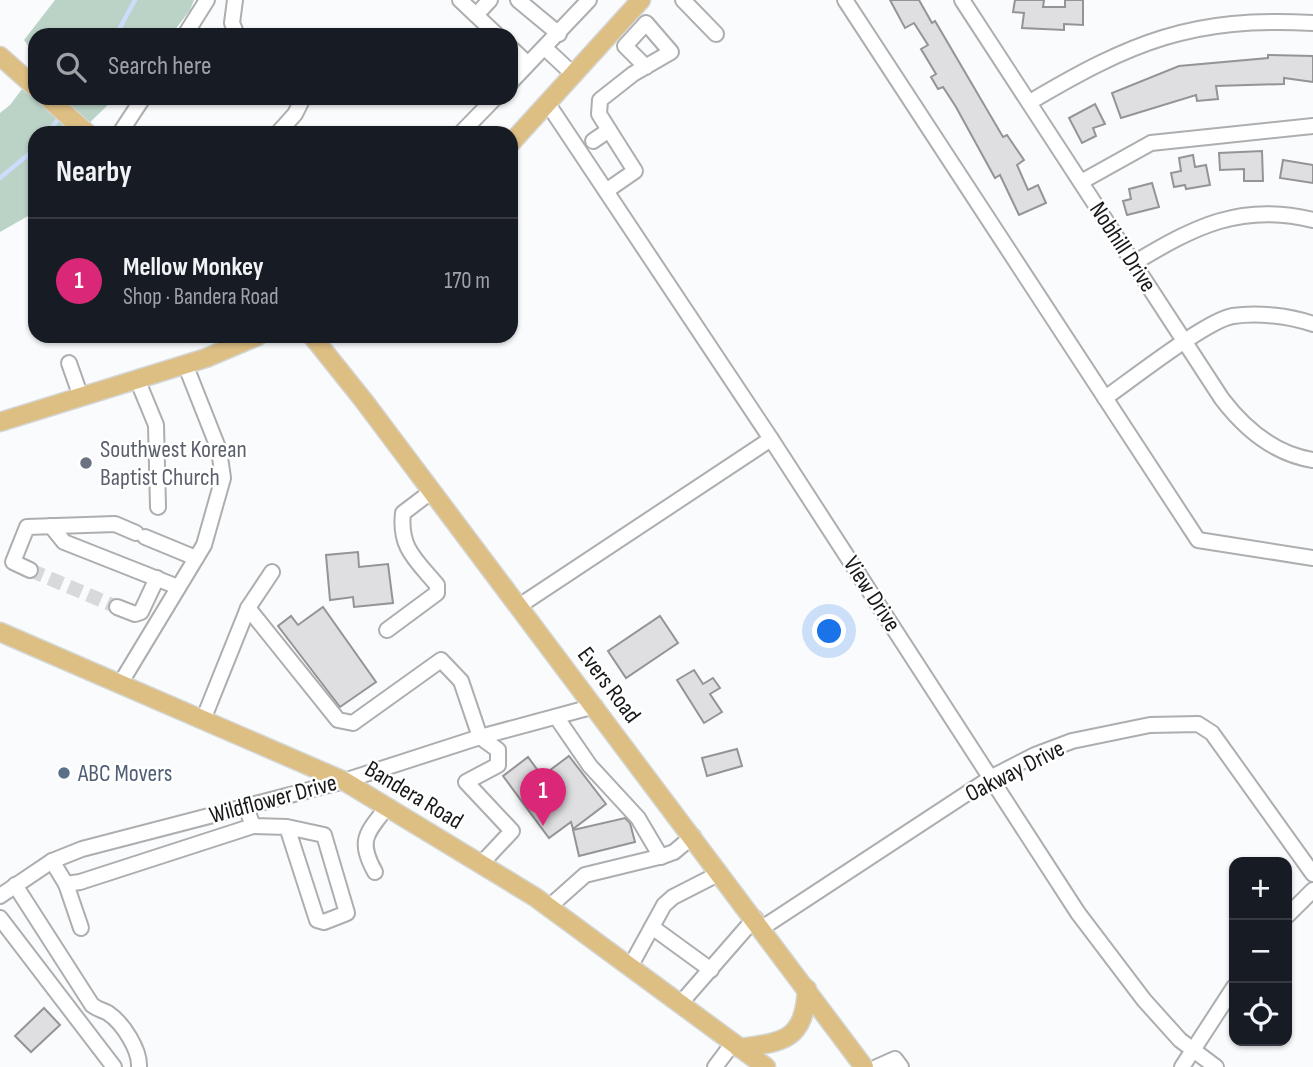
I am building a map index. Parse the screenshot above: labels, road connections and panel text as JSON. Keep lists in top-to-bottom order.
{
  "streets": {
    "main road": ["Evers Road", "Bandera Road"],
    "street": [
      "Nobhill Drive",
      "View Drive",
      "Oakway Drive",
      "Wildflower Drive"
    ]
  },
  "crossings": [
    ["View Drive", "Oakway Drive"],
    ["Evers Road", "Oakway Drive"],
    ["Evers Road", "Wildflower Drive"],
    ["Oakway Drive", "Bandera Road"],
    ["Bandera Road", "Wildflower Drive"]
  ],
  "places": ["Southwest Korean Baptist Church", "ABC Movers"],
  "page": {
    "search": "Search here",
    "heading": "Nearby",
    "list": [
      {
        "mark": "1",
        "name": "Mellow Monkey",
        "note": "Shop · Bandera Road",
        "value": "170 m"
      }
    ],
    "pins": "1",
    "map_buttons": ["+", "−"]
  }
}
